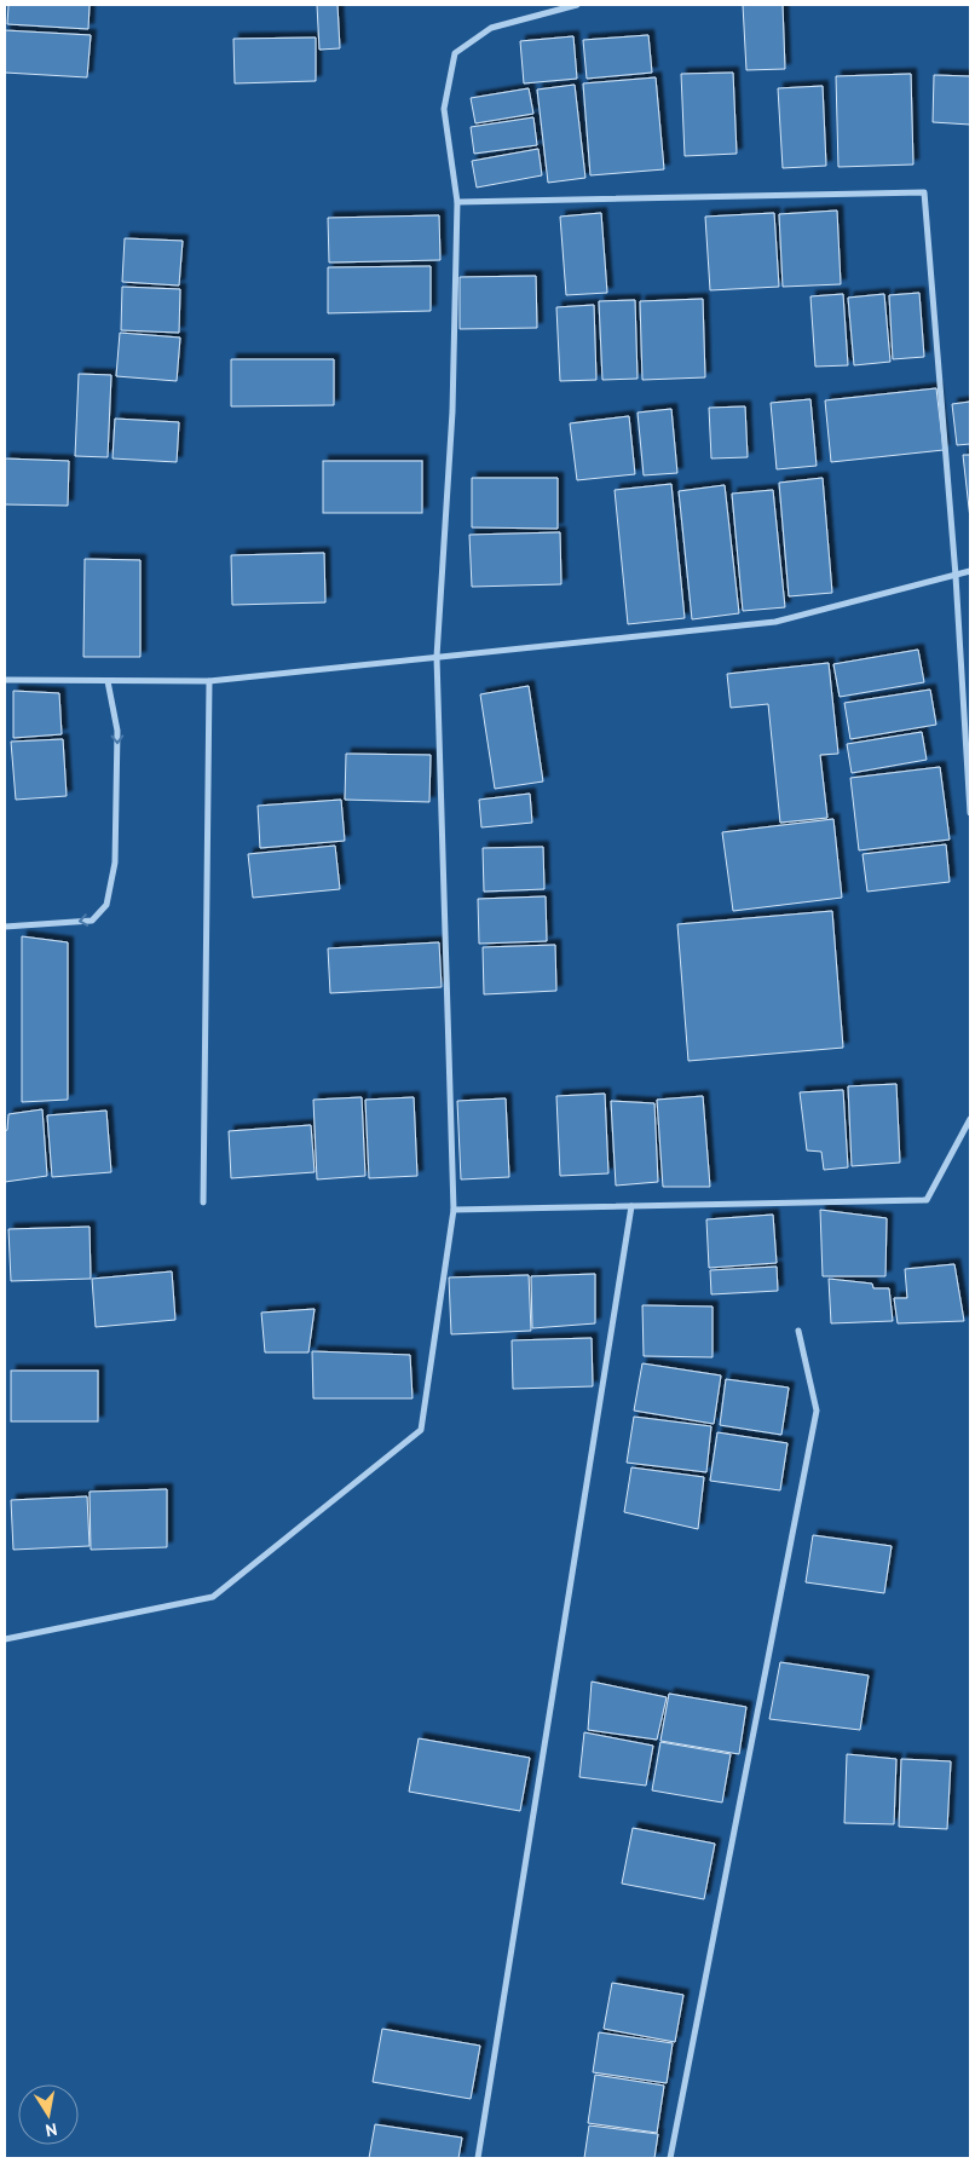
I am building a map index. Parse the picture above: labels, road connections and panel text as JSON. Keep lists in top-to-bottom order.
{
  "north": "bottom"
}
